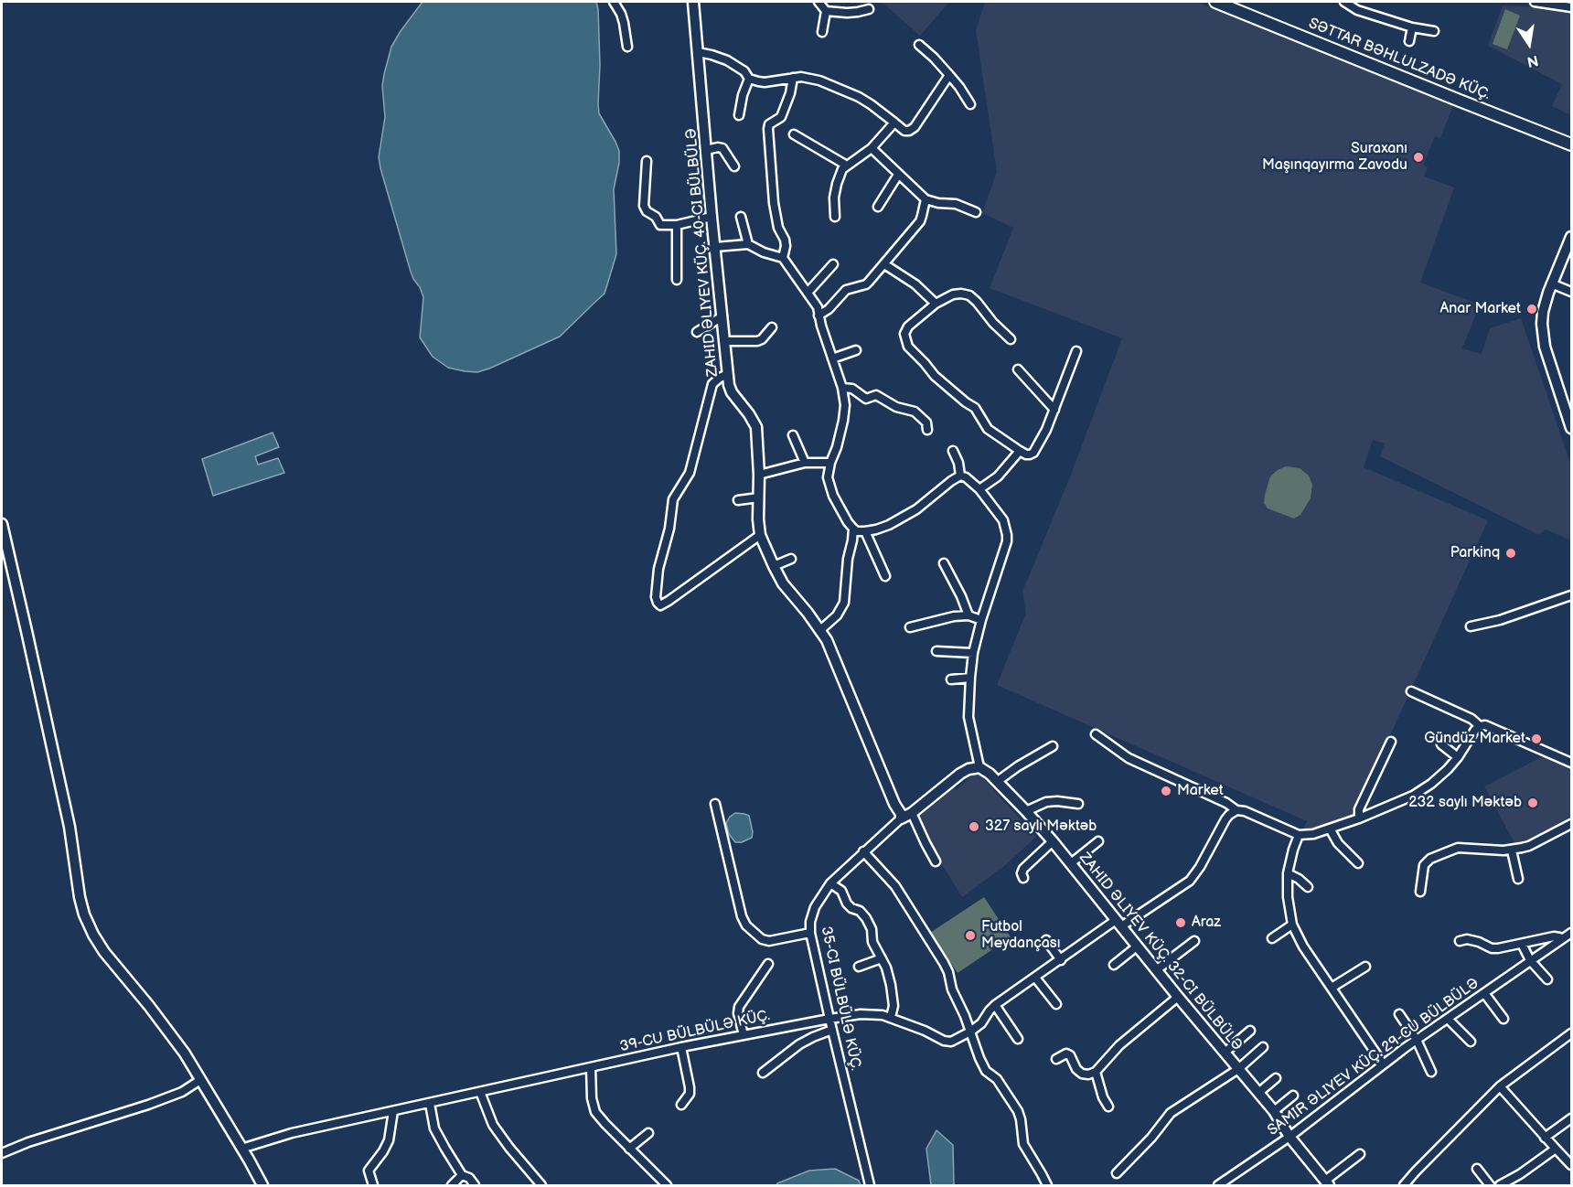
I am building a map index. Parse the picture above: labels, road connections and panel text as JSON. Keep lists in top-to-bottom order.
{
  "streets": {
    "main road": ["SƏTTAR BƏHLULZADƏ KÜÇ."],
    "street": [
      "ZAHID ƏLIYEV KÜÇ. 32-CI BÜLBÜLƏ",
      "35-CI BÜLBÜLƏ KÜÇ.",
      "39-CU BÜLBÜLƏ KÜÇ.",
      "SAMIR ƏLIYEV KÜÇ. 29-CU BÜLBÜLƏ"
    ]
  },
  "crossings": [
    ["ZAHID ƏLIYEV KÜÇ. 32-CI BÜLBÜLƏ", "39-CU BÜLBÜLƏ KÜÇ."],
    ["ZAHID ƏLIYEV KÜÇ. 32-CI BÜLBÜLƏ", "SAMIR ƏLIYEV KÜÇ. 29-CU BÜLBÜLƏ"],
    ["35-CI BÜLBÜLƏ KÜÇ.", "39-CU BÜLBÜLƏ KÜÇ."]
  ],
  "places": [
    "Suraxanı Maşınqayırma Zavodu",
    "Anar Market",
    "Parkinq",
    "Gündüz Market",
    "Market",
    "232 saylı Məktəb",
    "327 saylı Məktəb",
    "Araz",
    "Futbol Meydançası"
  ],
  "north": "bottom"
}
